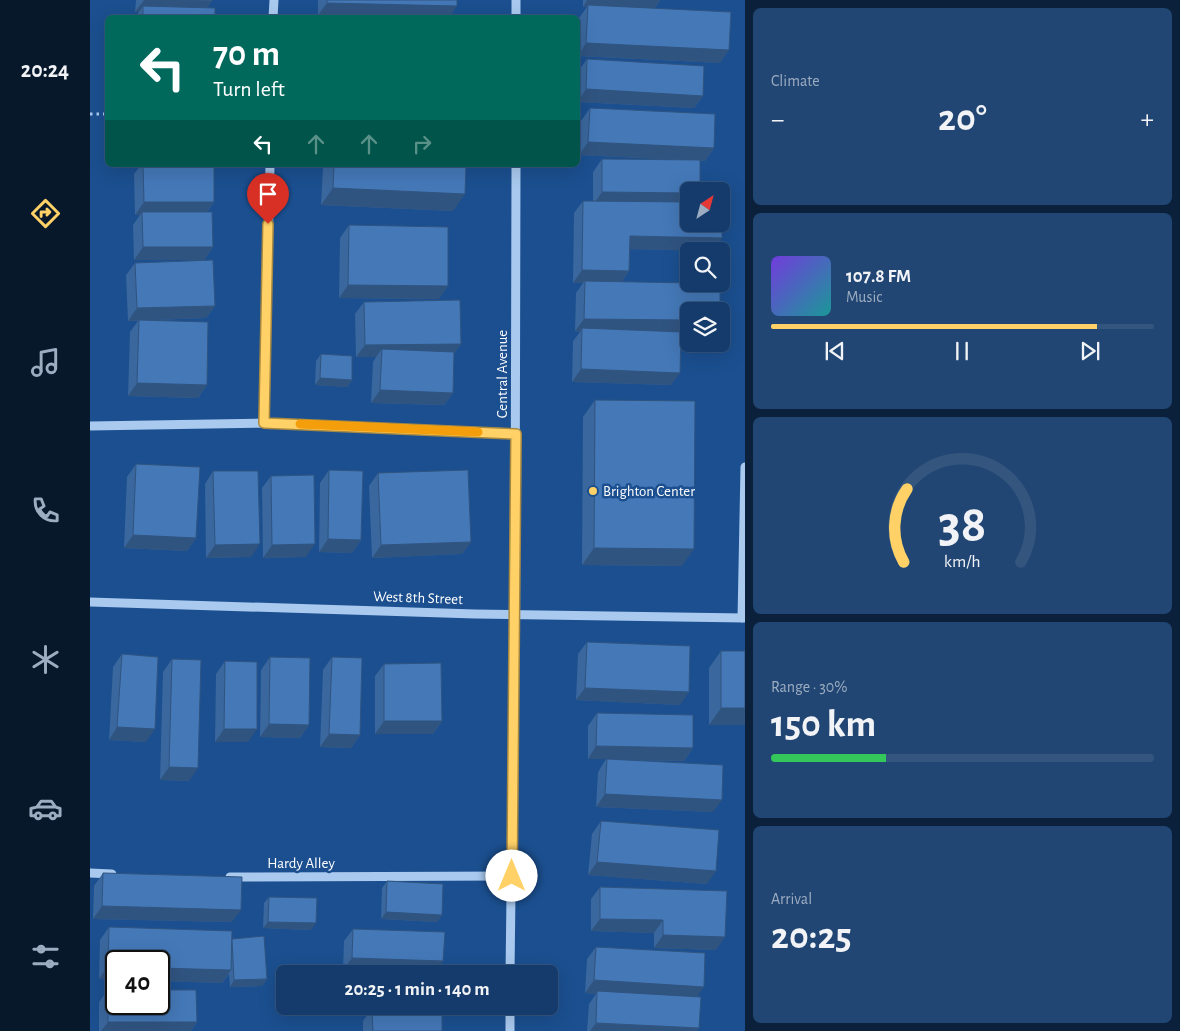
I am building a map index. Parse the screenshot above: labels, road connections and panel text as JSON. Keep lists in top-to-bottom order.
{
  "streets": {
    "street": ["Central Avenue", "West 8th Street", "Hardy Alley"]
  },
  "crossings": [
    ["Central Avenue", "West 8th Street"],
    ["Central Avenue", "Hardy Alley"]
  ],
  "places": ["Brighton Center"],
  "north": "top right",
  "page": {
    "tabs": "20:24",
    "tile": [
      "Climate",
      ["Range · 30%", "150 km"],
      ["Arrival", "20:25"]
    ],
    "turn": ["70 m", "Turn left"],
    "heat": ["−", "20°", "+"],
    "song": ["107.8 FM", "Music"],
    "limit": "40",
    "trip": "20:25 · 1 min · 140 m",
    "gauge": ["38", "km/h"]
  }
}
